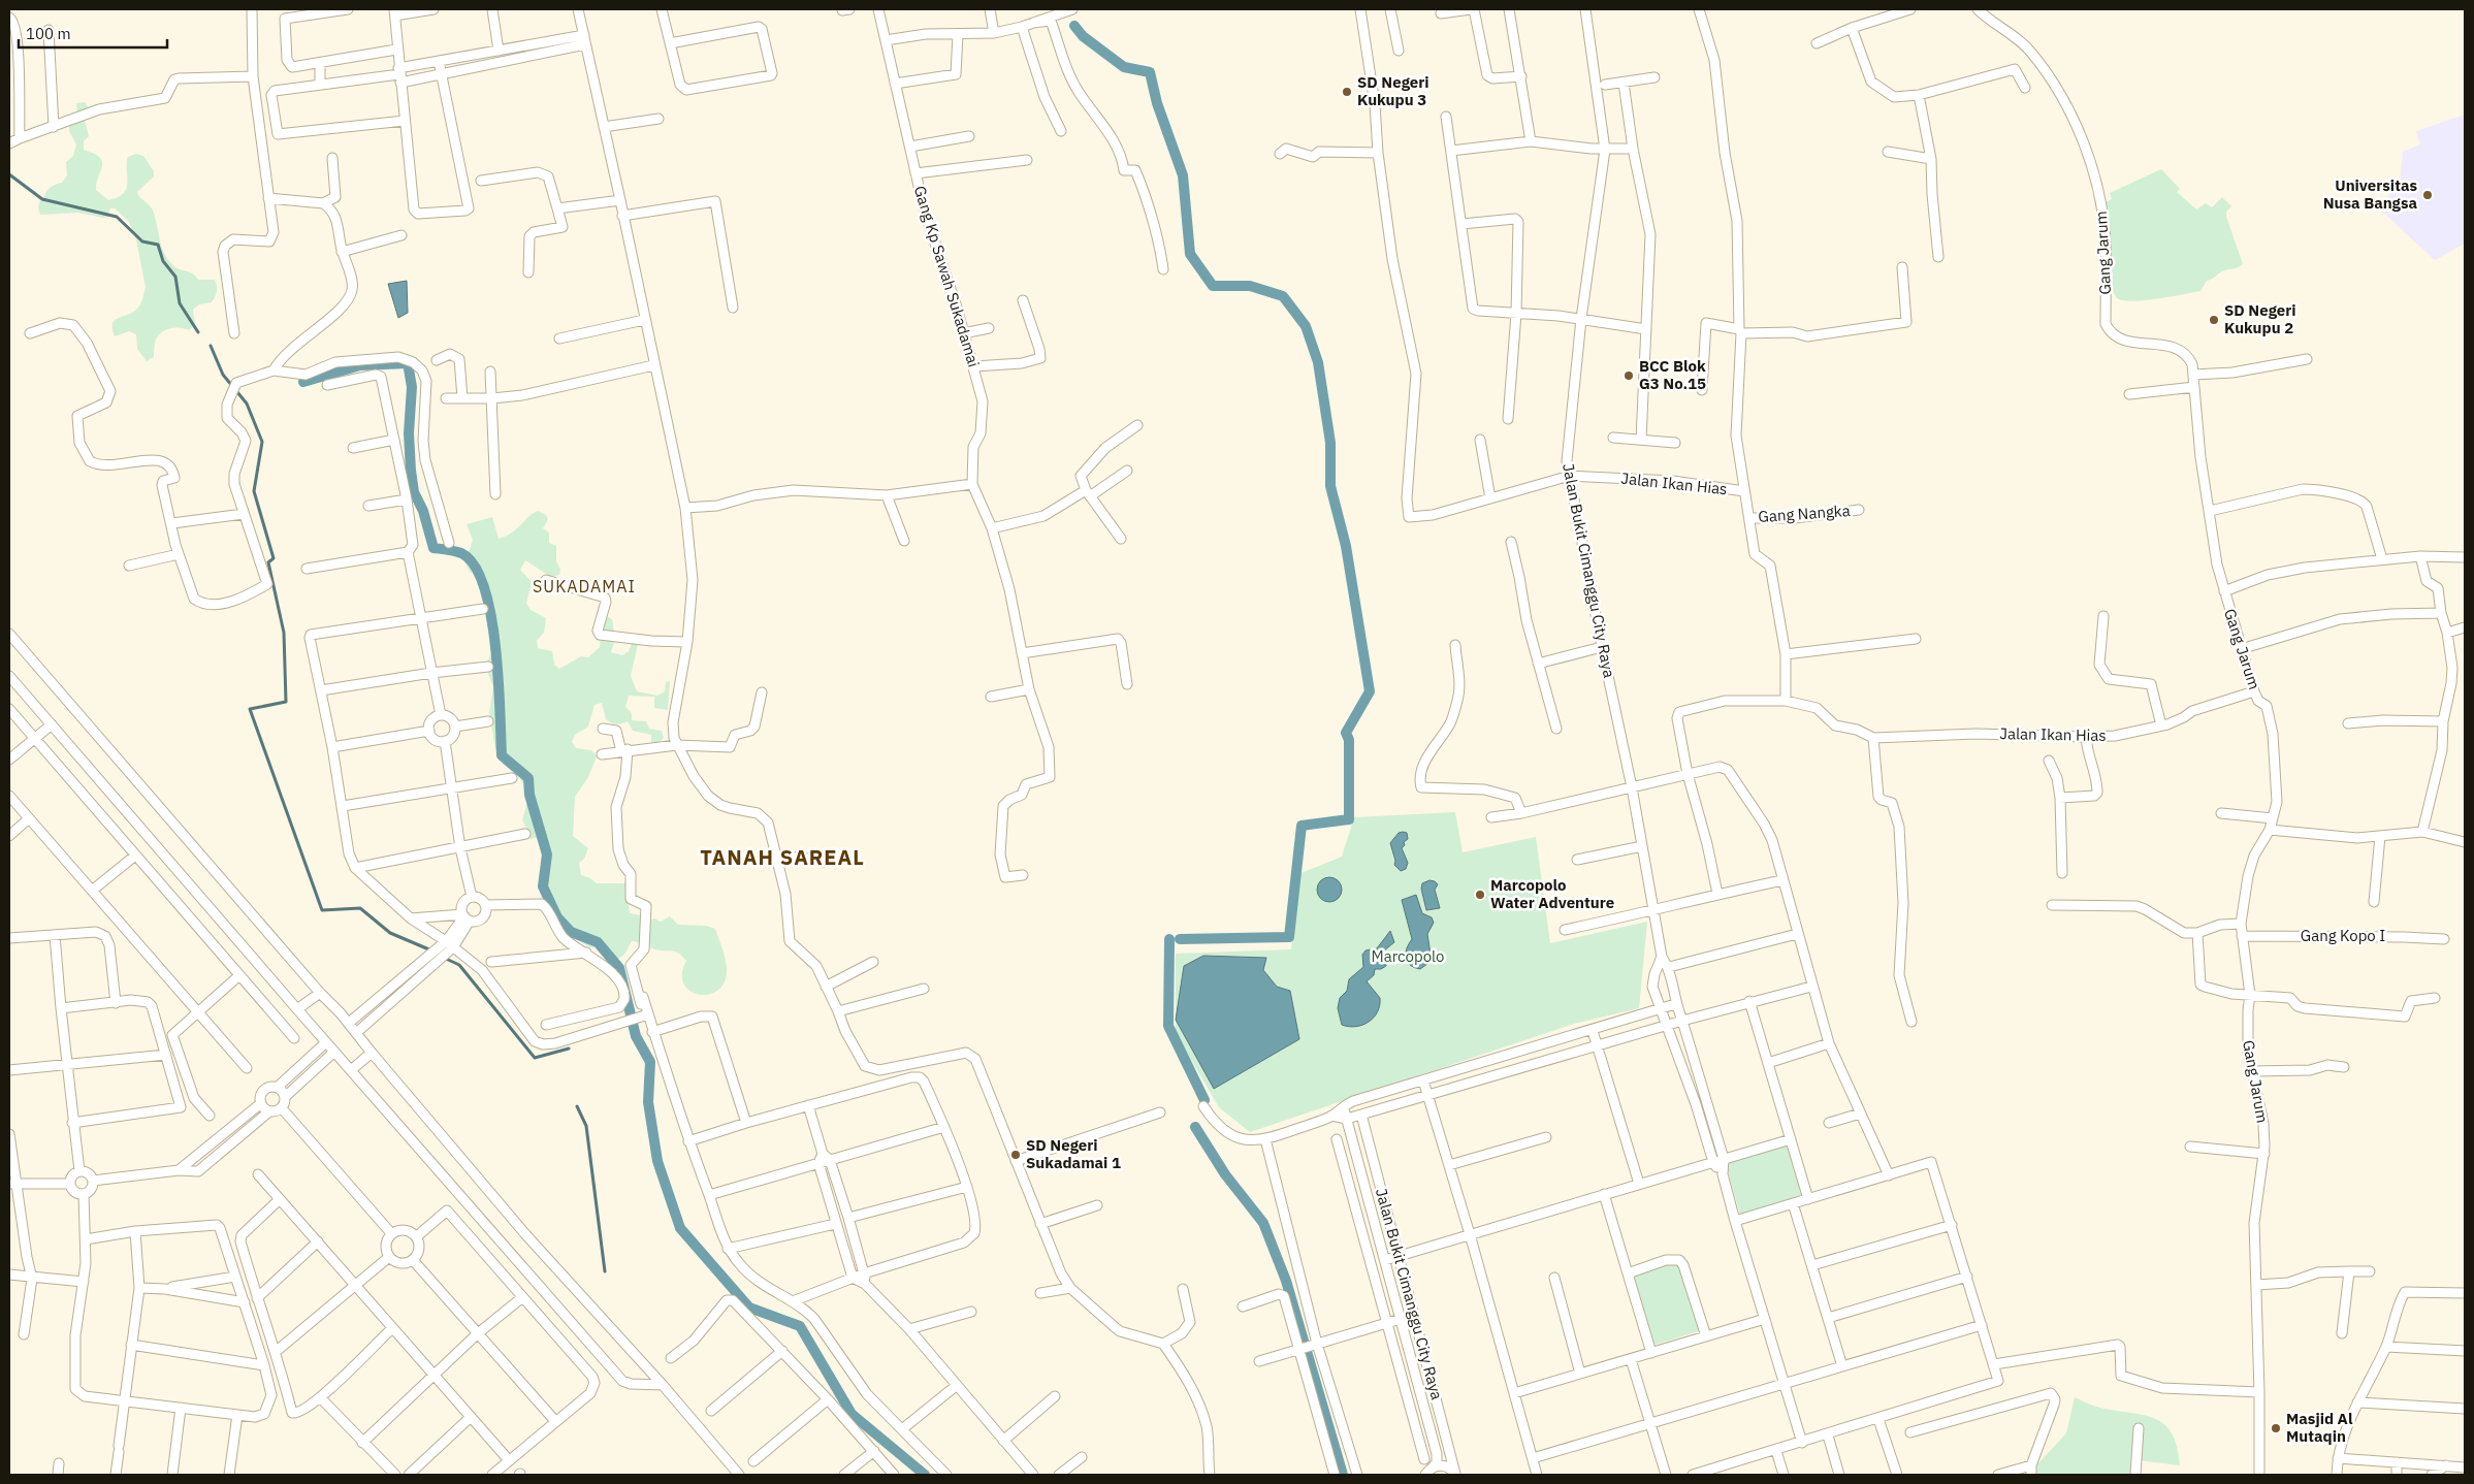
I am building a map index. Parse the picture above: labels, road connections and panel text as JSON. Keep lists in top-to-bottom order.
{
  "streets": {
    "street": [
      "Gang Jarum",
      "Gang Kp Sawah Sukadamai",
      "Jalan Ikan Hias",
      "Gang Nangka",
      "Jalan Bukit Cimanggu City Raya",
      "Gang Kopo I"
    ]
  },
  "crossings": [
    ["Gang Jarum", "Jalan Ikan Hias"],
    ["Gang Jarum", "Gang Kopo I"],
    ["Jalan Ikan Hias", "Gang Nangka"],
    ["Jalan Ikan Hias", "Jalan Bukit Cimanggu City Raya"]
  ],
  "districts": ["SUKADAMAI", "TANAH SAREAL"],
  "parks": ["Marcopolo"],
  "places": [
    "SD Negeri Kukupu 3",
    "Universitas Nusa Bangsa",
    "SD Negeri Kukupu 2",
    "BCC Blok G3 No.15",
    "Marcopolo Water Adventure",
    "SD Negeri Sukadamai 1",
    "Masjid Al Mutaqin"
  ],
  "scale_bar": "100 m"
}
